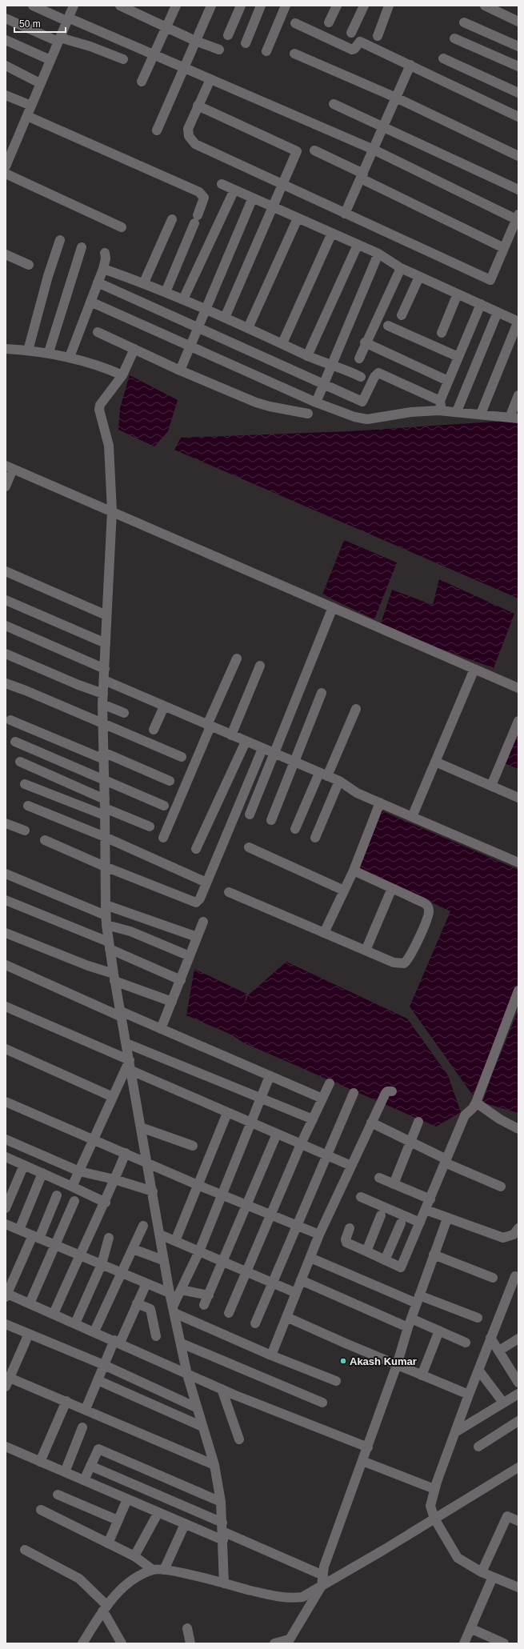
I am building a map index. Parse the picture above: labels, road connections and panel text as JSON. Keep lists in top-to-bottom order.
{
  "places": ["Akash Kumar"],
  "scale_bar": "50 m"
}
